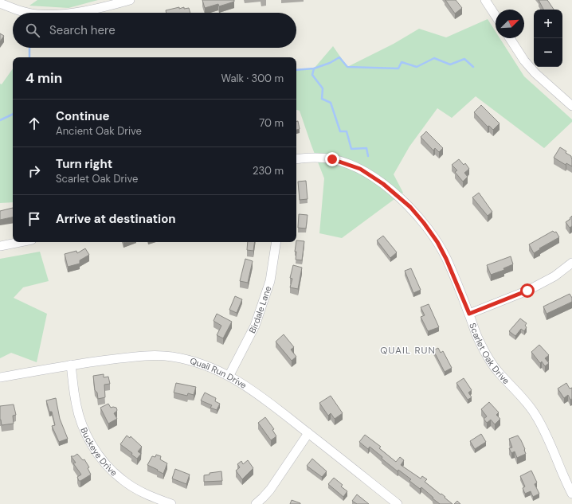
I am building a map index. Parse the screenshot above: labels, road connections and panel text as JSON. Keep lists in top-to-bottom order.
{
  "streets": {
    "street": [
      "Birdale Lane",
      "Scarlet Oak Drive",
      "Quail Run Drive",
      "Buckeye Drive"
    ]
  },
  "crossings": [
    ["Birdale Lane", "Quail Run Drive"],
    ["Quail Run Drive", "Buckeye Drive"]
  ],
  "districts": ["QUAIL RUN"],
  "north": "top right",
  "page": {
    "map_buttons": ["+", "−"],
    "search": "Search here",
    "heading": ["4 min", "Walk · 300 m"],
    "list": [
      ["Continue", "Ancient Oak Drive", "70 m"],
      ["Turn right", "Scarlet Oak Drive", "230 m"],
      "Arrive at destination"
    ]
  }
}
